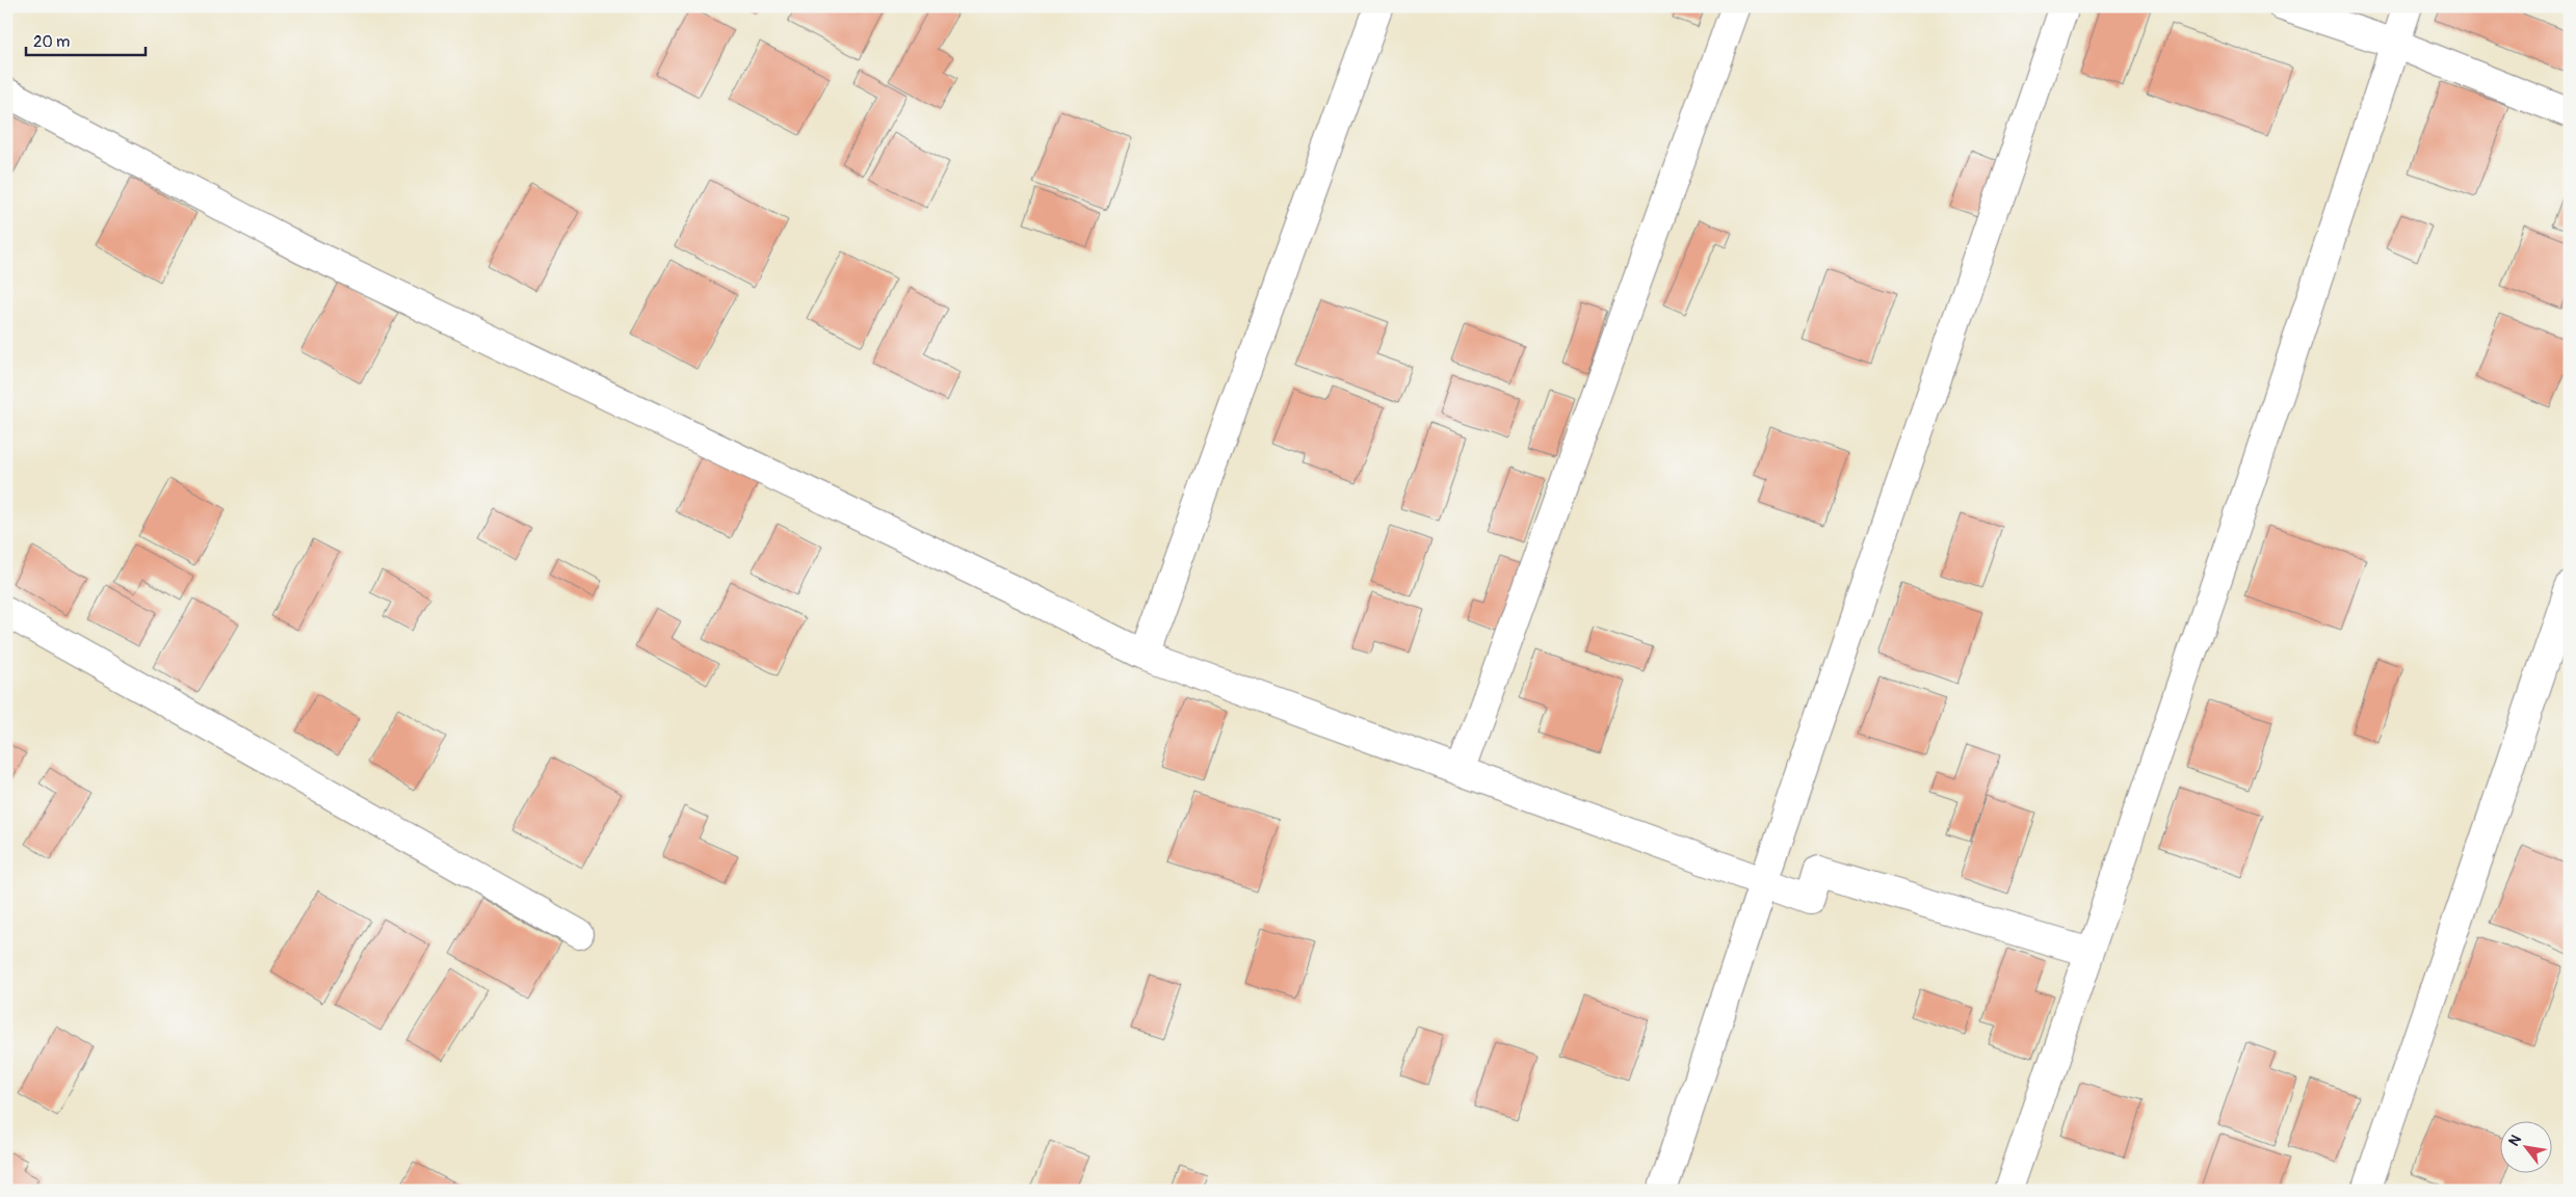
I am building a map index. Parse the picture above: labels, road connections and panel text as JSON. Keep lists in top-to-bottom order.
{
  "scale_bar": "20 m",
  "north": "top left"
}
